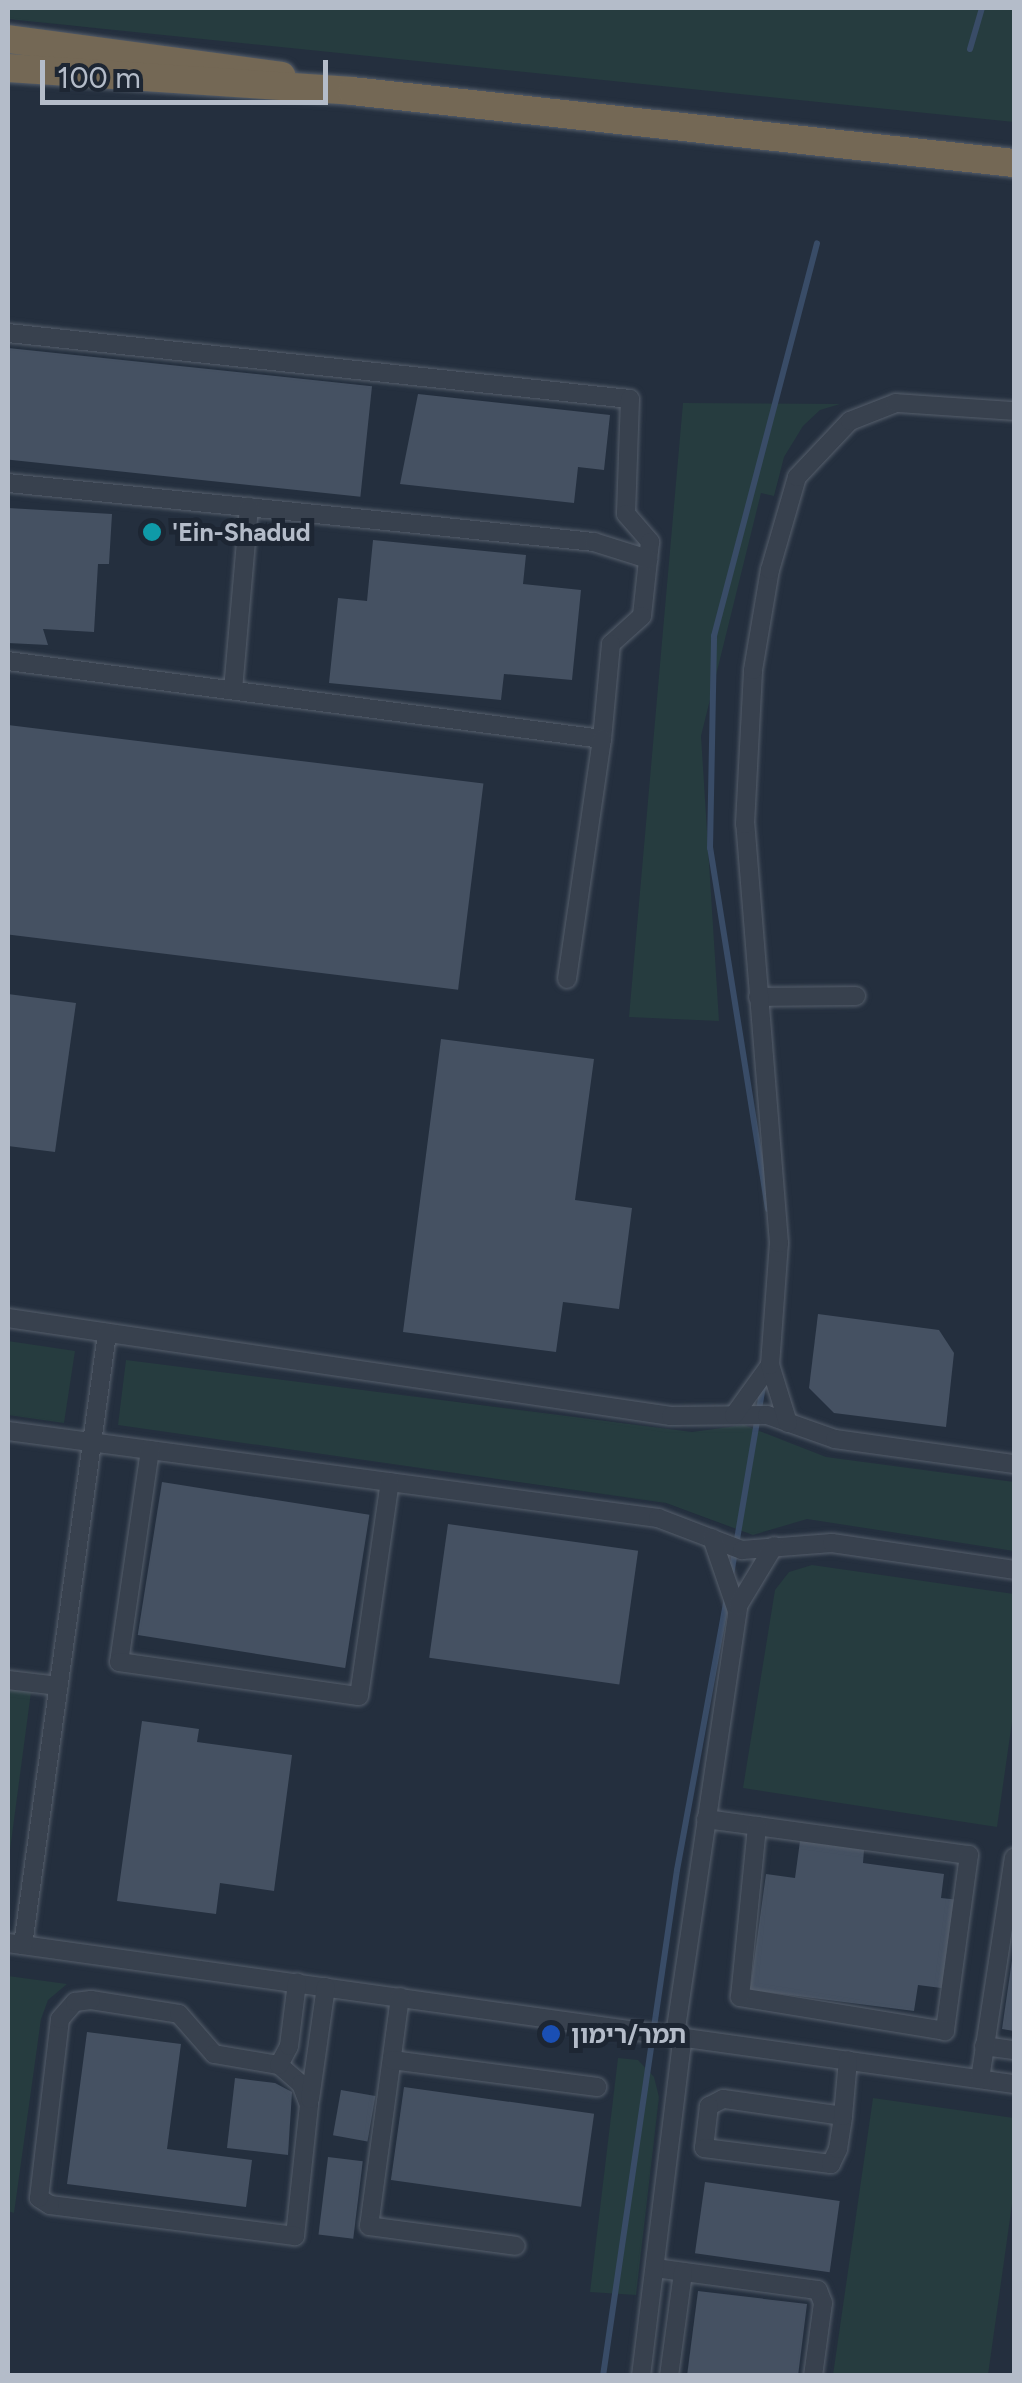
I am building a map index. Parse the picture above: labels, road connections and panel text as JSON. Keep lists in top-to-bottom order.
{
  "places": ["'Ein-Shadud", "תמר/רימון"],
  "scale_bar": "100 m"
}
